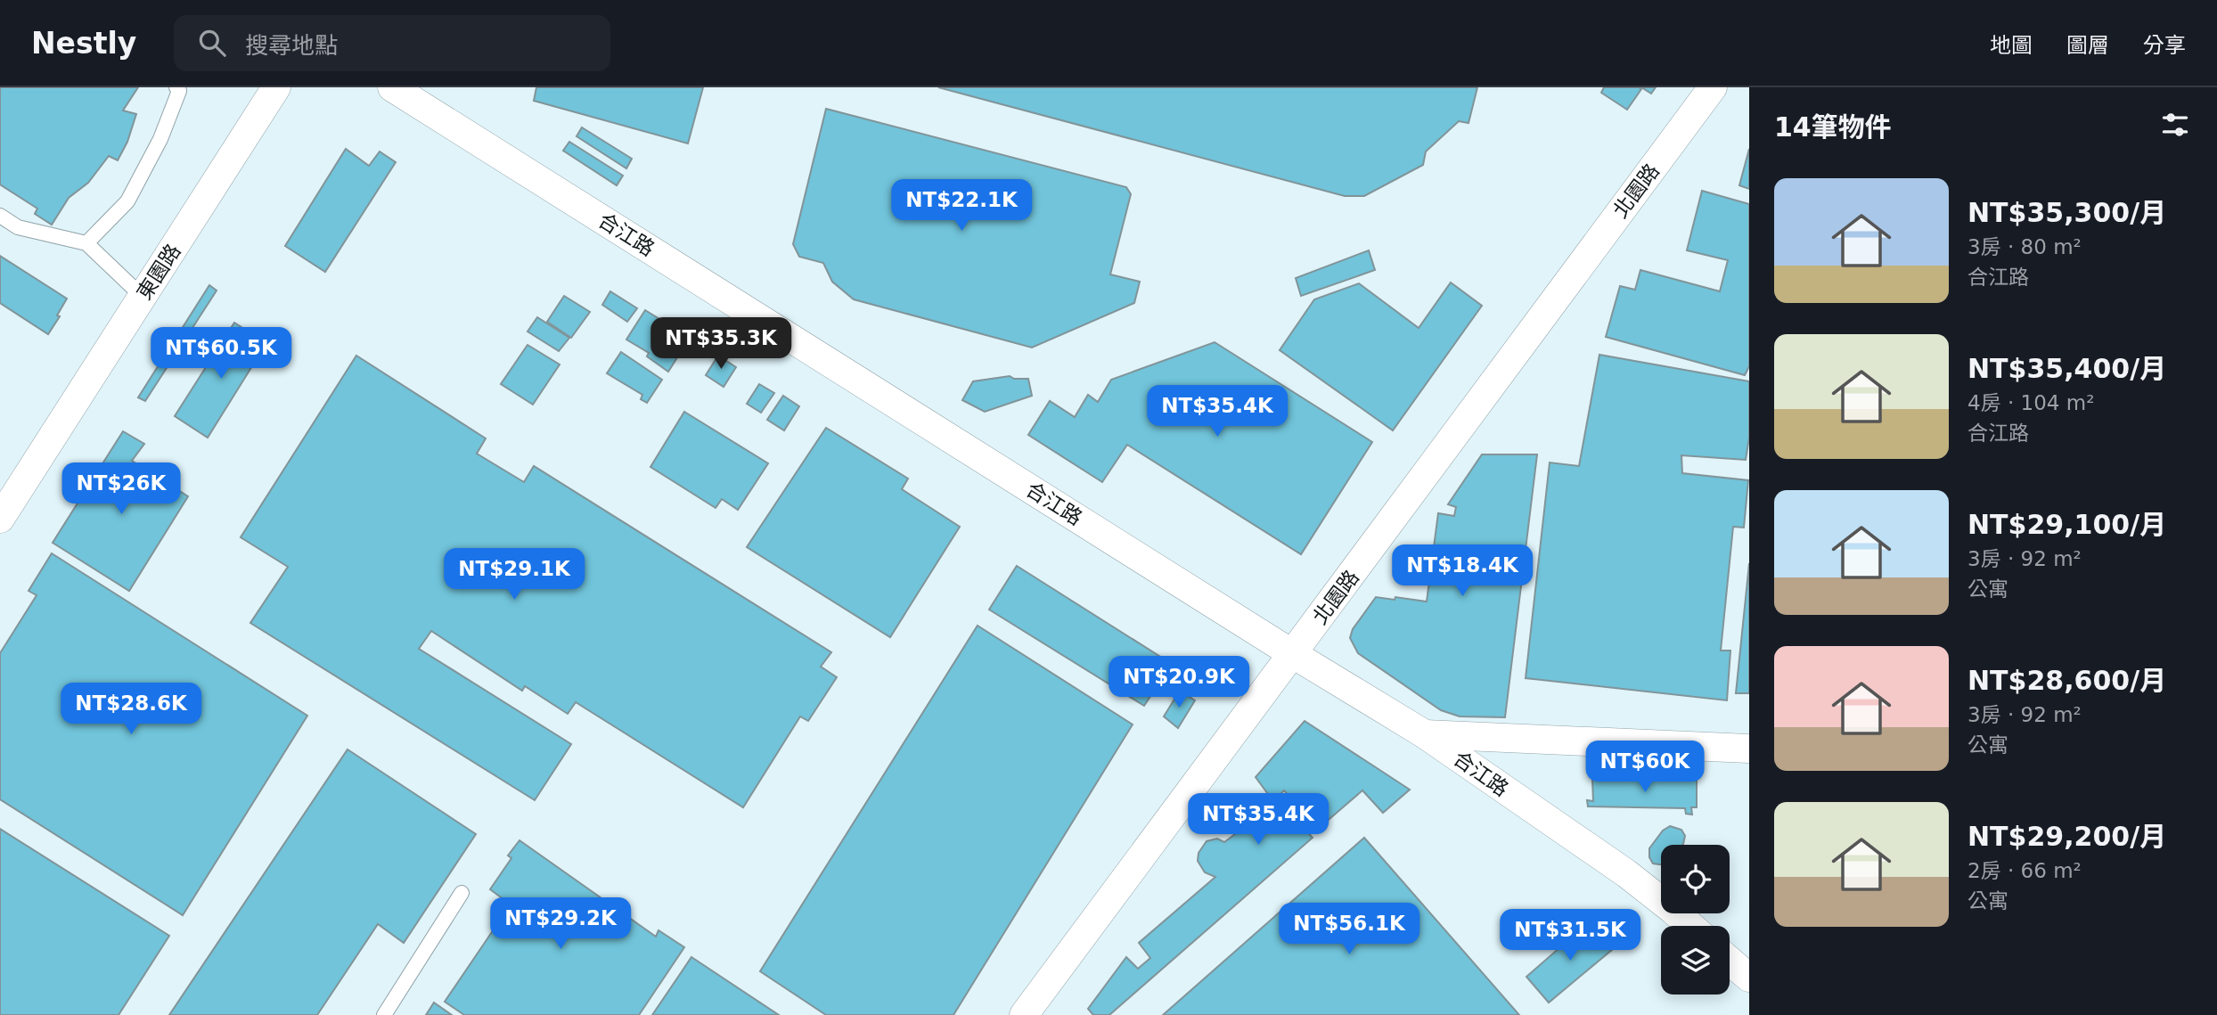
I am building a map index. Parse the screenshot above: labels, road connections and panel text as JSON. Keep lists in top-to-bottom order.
{
  "streets": {
    "street": ["北園路", "合江路", "東園路"]
  },
  "crossings": [
    ["北園路", "合江路"]
  ],
  "page": {
    "header": "Nestly",
    "search": "搜尋地點",
    "nav": ["地圖", "圖層", "分享"],
    "heading": "14筆物件",
    "list": [
      {
        "name": "NT$35,300/月",
        "note": "3房 · 80 m² · 合江路"
      },
      {
        "name": "NT$35,400/月",
        "note": "4房 · 104 m² · 合江路"
      },
      {
        "name": "NT$29,100/月",
        "note": "3房 · 92 m² · 公寓"
      },
      {
        "name": "NT$28,600/月",
        "note": "3房 · 92 m² · 公寓"
      },
      {
        "name": "NT$29,200/月",
        "note": "2房 · 66 m² · 公寓"
      }
    ],
    "price": [
      "NT$22.1K",
      "NT$35.3K",
      "NT$60.5K",
      "NT$35.4K",
      "NT$26K",
      "NT$18.4K",
      "NT$29.1K",
      "NT$20.9K",
      "NT$28.6K",
      "NT$60K",
      "NT$35.4K",
      "NT$29.2K",
      "NT$56.1K",
      "NT$31.5K"
    ]
  }
}
